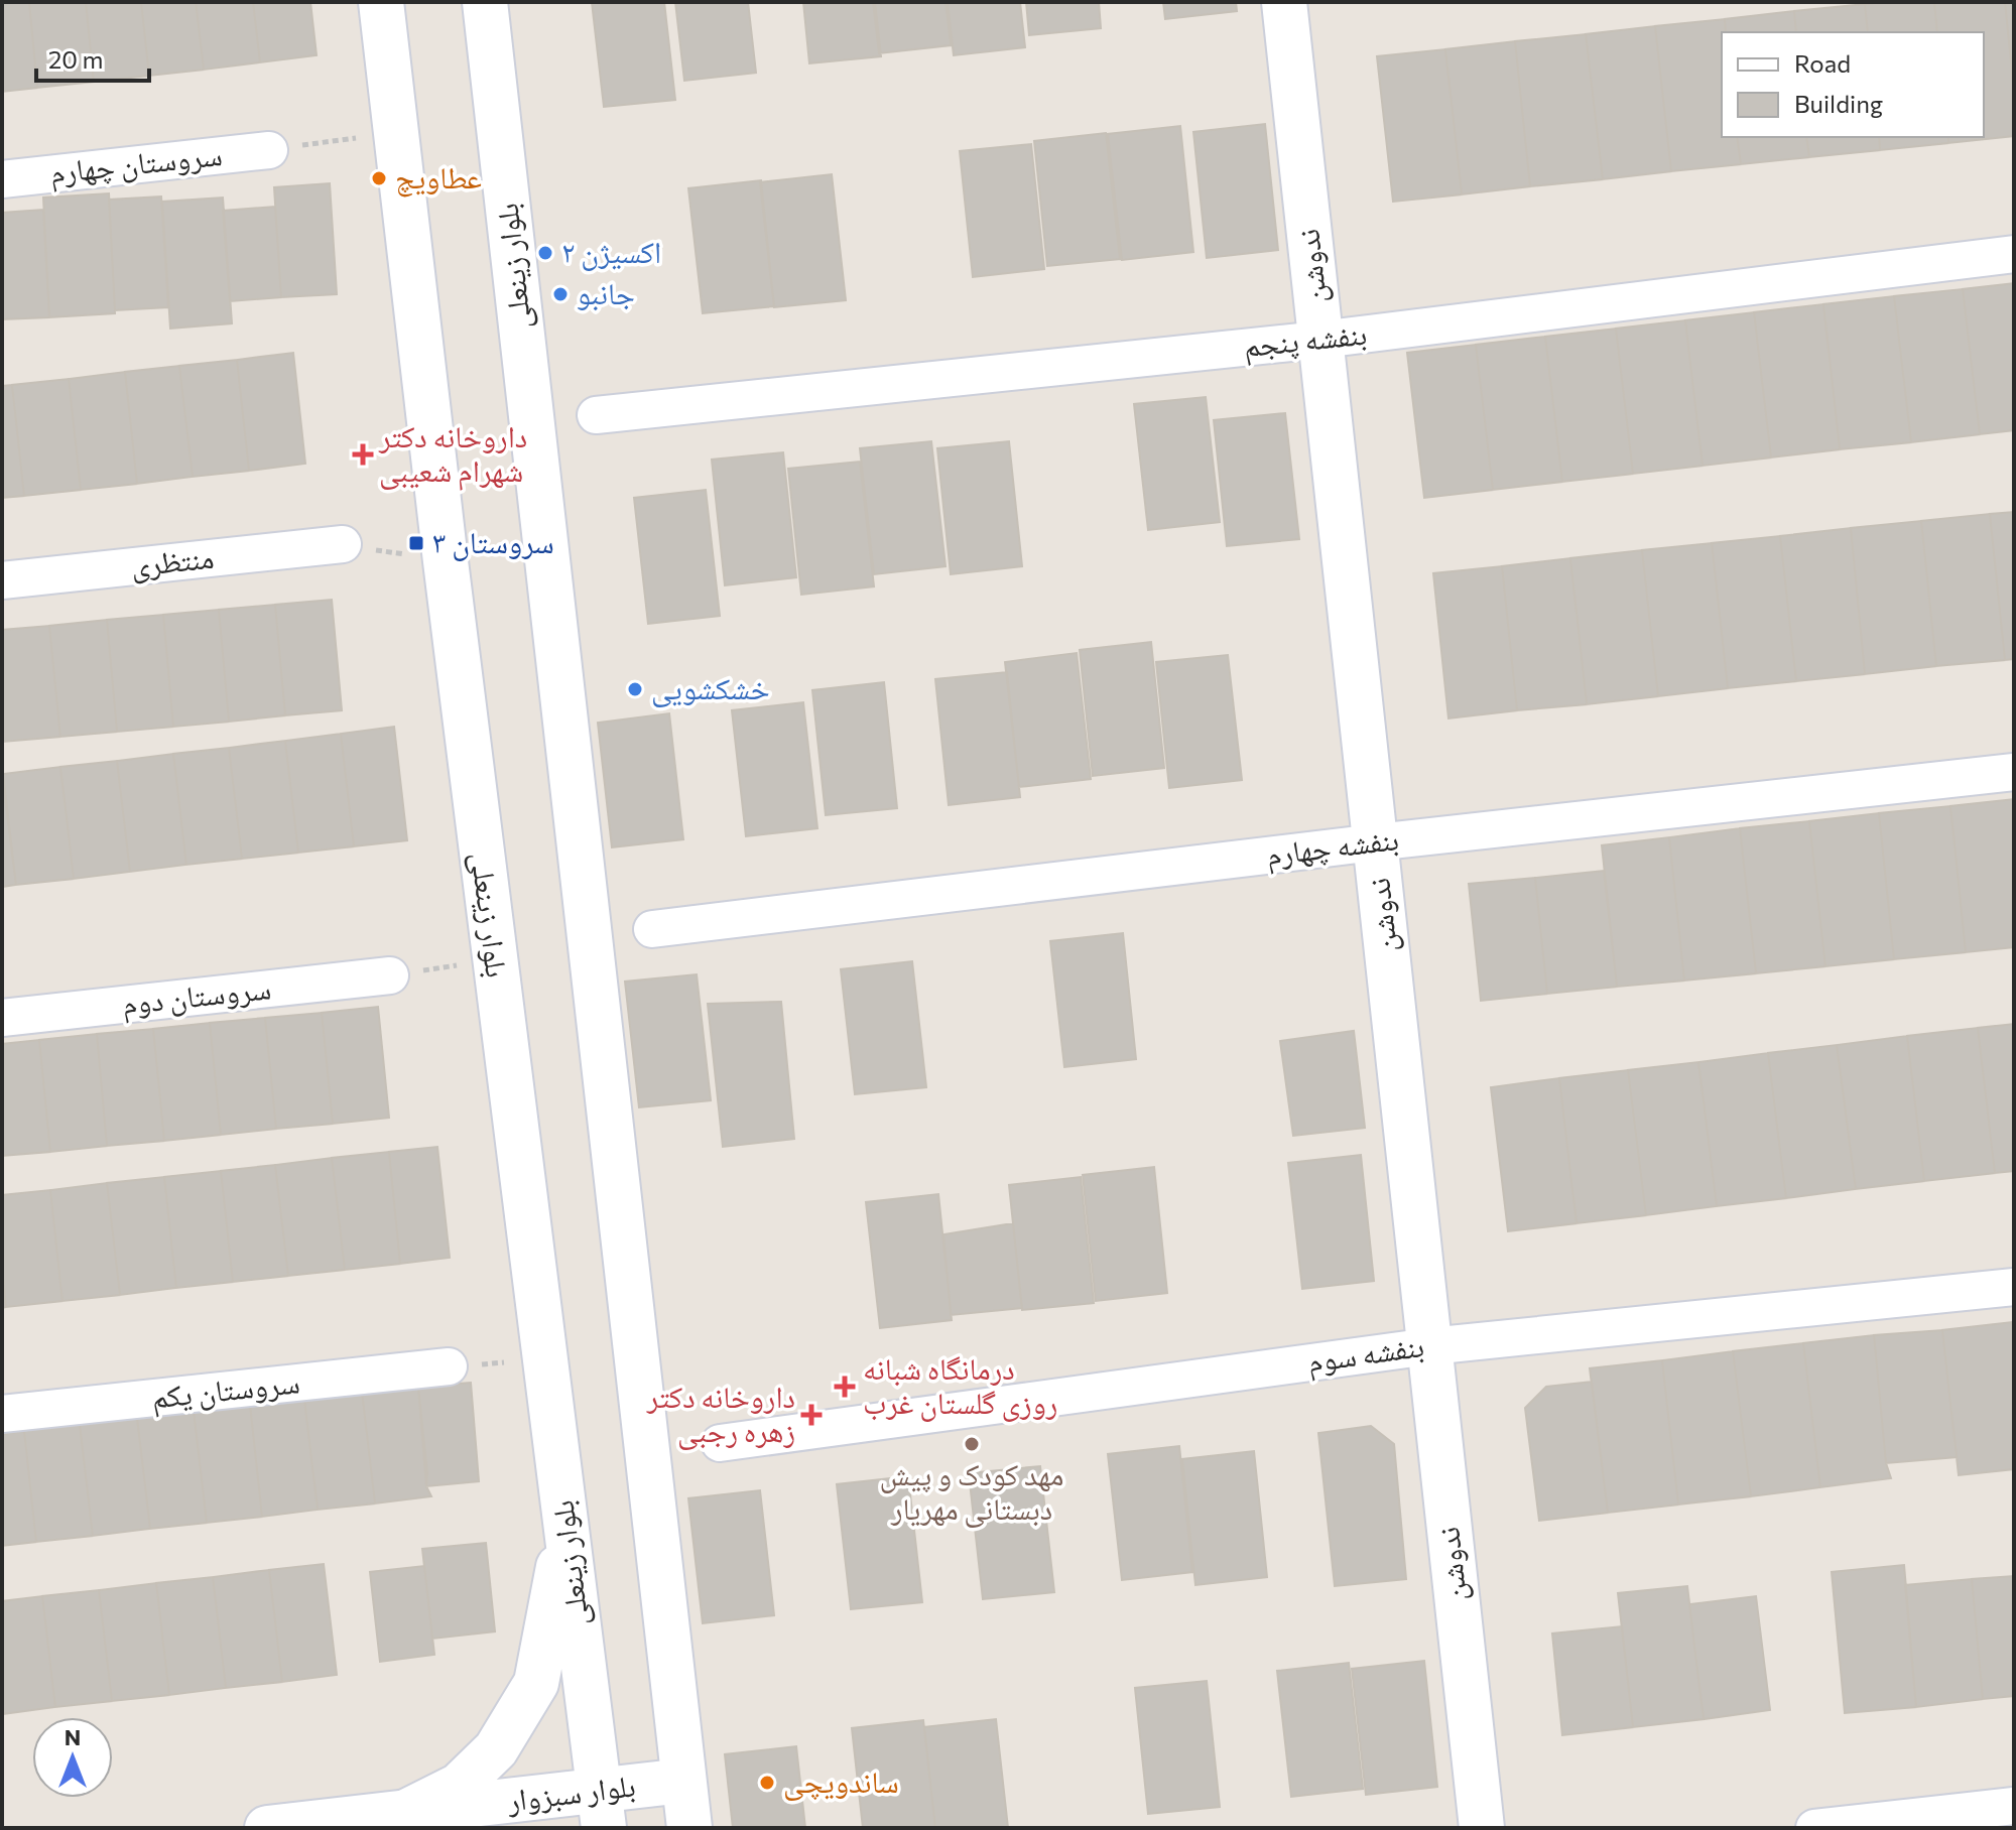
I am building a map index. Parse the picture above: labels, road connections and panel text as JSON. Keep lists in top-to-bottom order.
{
  "streets": {
    "main road": ["بلوار زینعلی", "ندوشن", "بلوار سبزوار"],
    "street": [
      "سروستان چهارم",
      "بنفشه پنجم",
      "منتظری",
      "بنفشه چهارم",
      "سروستان دوم",
      "بنفشه سوم",
      "سروستان یکم"
    ]
  },
  "crossings": [
    ["بلوار زینعلی", "بلوار سبزوار"],
    ["ندوشن", "بنفشه پنجم"],
    ["ندوشن", "بنفشه چهارم"],
    ["ندوشن", "بنفشه سوم"]
  ],
  "places": {
    "other": [
      "عطاویچ",
      "اکسیژن ۲",
      "جانبو",
      "خشکشویی",
      "مهد کودک و پیش دبستانی مهریار",
      "ساندویچی"
    ],
    "health": ["داروخانه دکتر شهرام شعیبی", "درمانگاه شبانه روزی گلستان غرب", "داروخانه دکتر زهره رجبی"],
    "transit": ["سروستان ۳"]
  },
  "legend": ["Road", "Building"],
  "scale_bar": "20 m",
  "north": "top"
}
